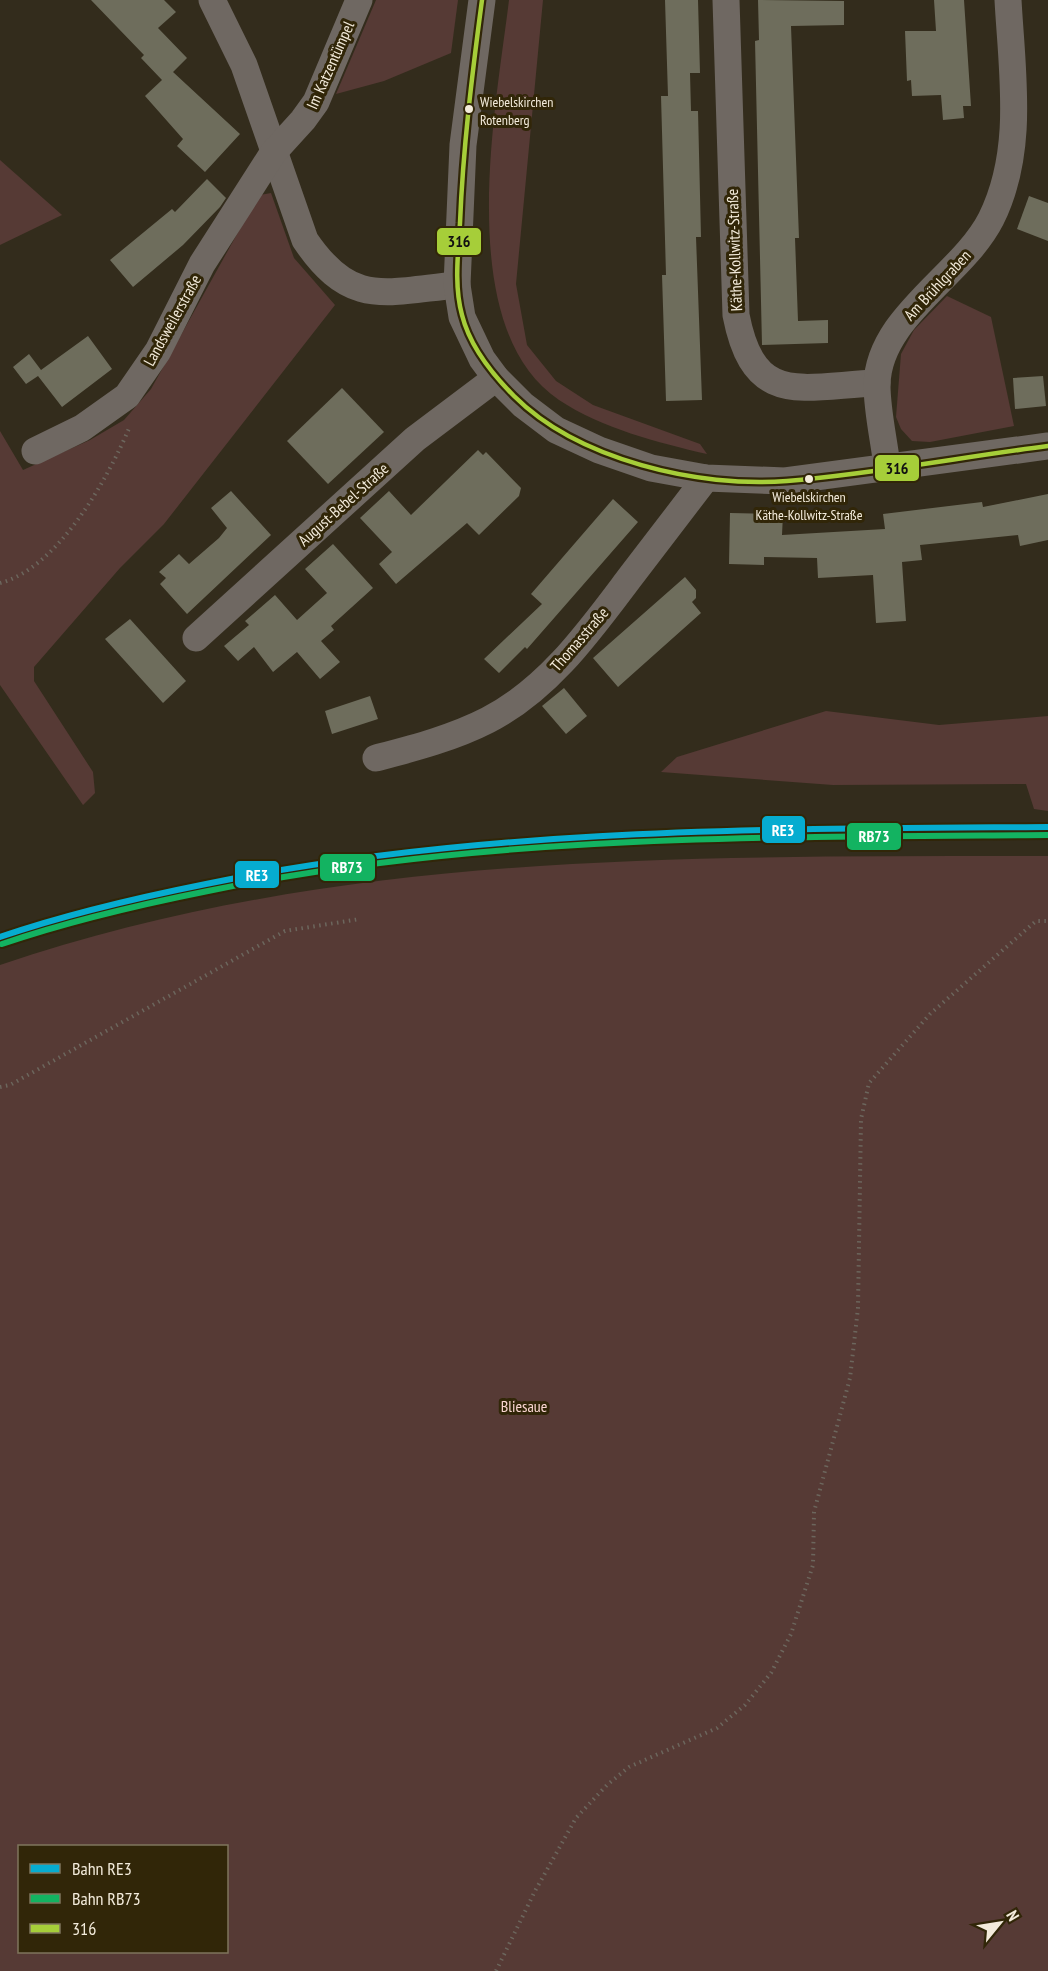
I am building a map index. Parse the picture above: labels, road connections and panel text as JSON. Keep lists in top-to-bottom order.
{
  "streets": {
    "street": [
      "Im Katzentümpel",
      "Käthe-Kollwitz-Straße",
      "Am Brühlgraben",
      "Landsweilerstraße",
      "August-Bebel-Straße",
      "Thomasstraße"
    ]
  },
  "crossings": [
    ["Im Katzentümpel", "Landsweilerstraße"],
    ["Käthe-Kollwitz-Straße", "Am Brühlgraben"]
  ],
  "parks": ["Bliesaue"],
  "places": ["Wiebelskirchen Rotenberg", "Wiebelskirchen Käthe-Kollwitz-Straße"],
  "lines": ["transit line 316", "rail line RE3", "rail line RB73"],
  "legend": ["Bahn RE3", "Bahn RB73", "316"],
  "north": "top right"
}
